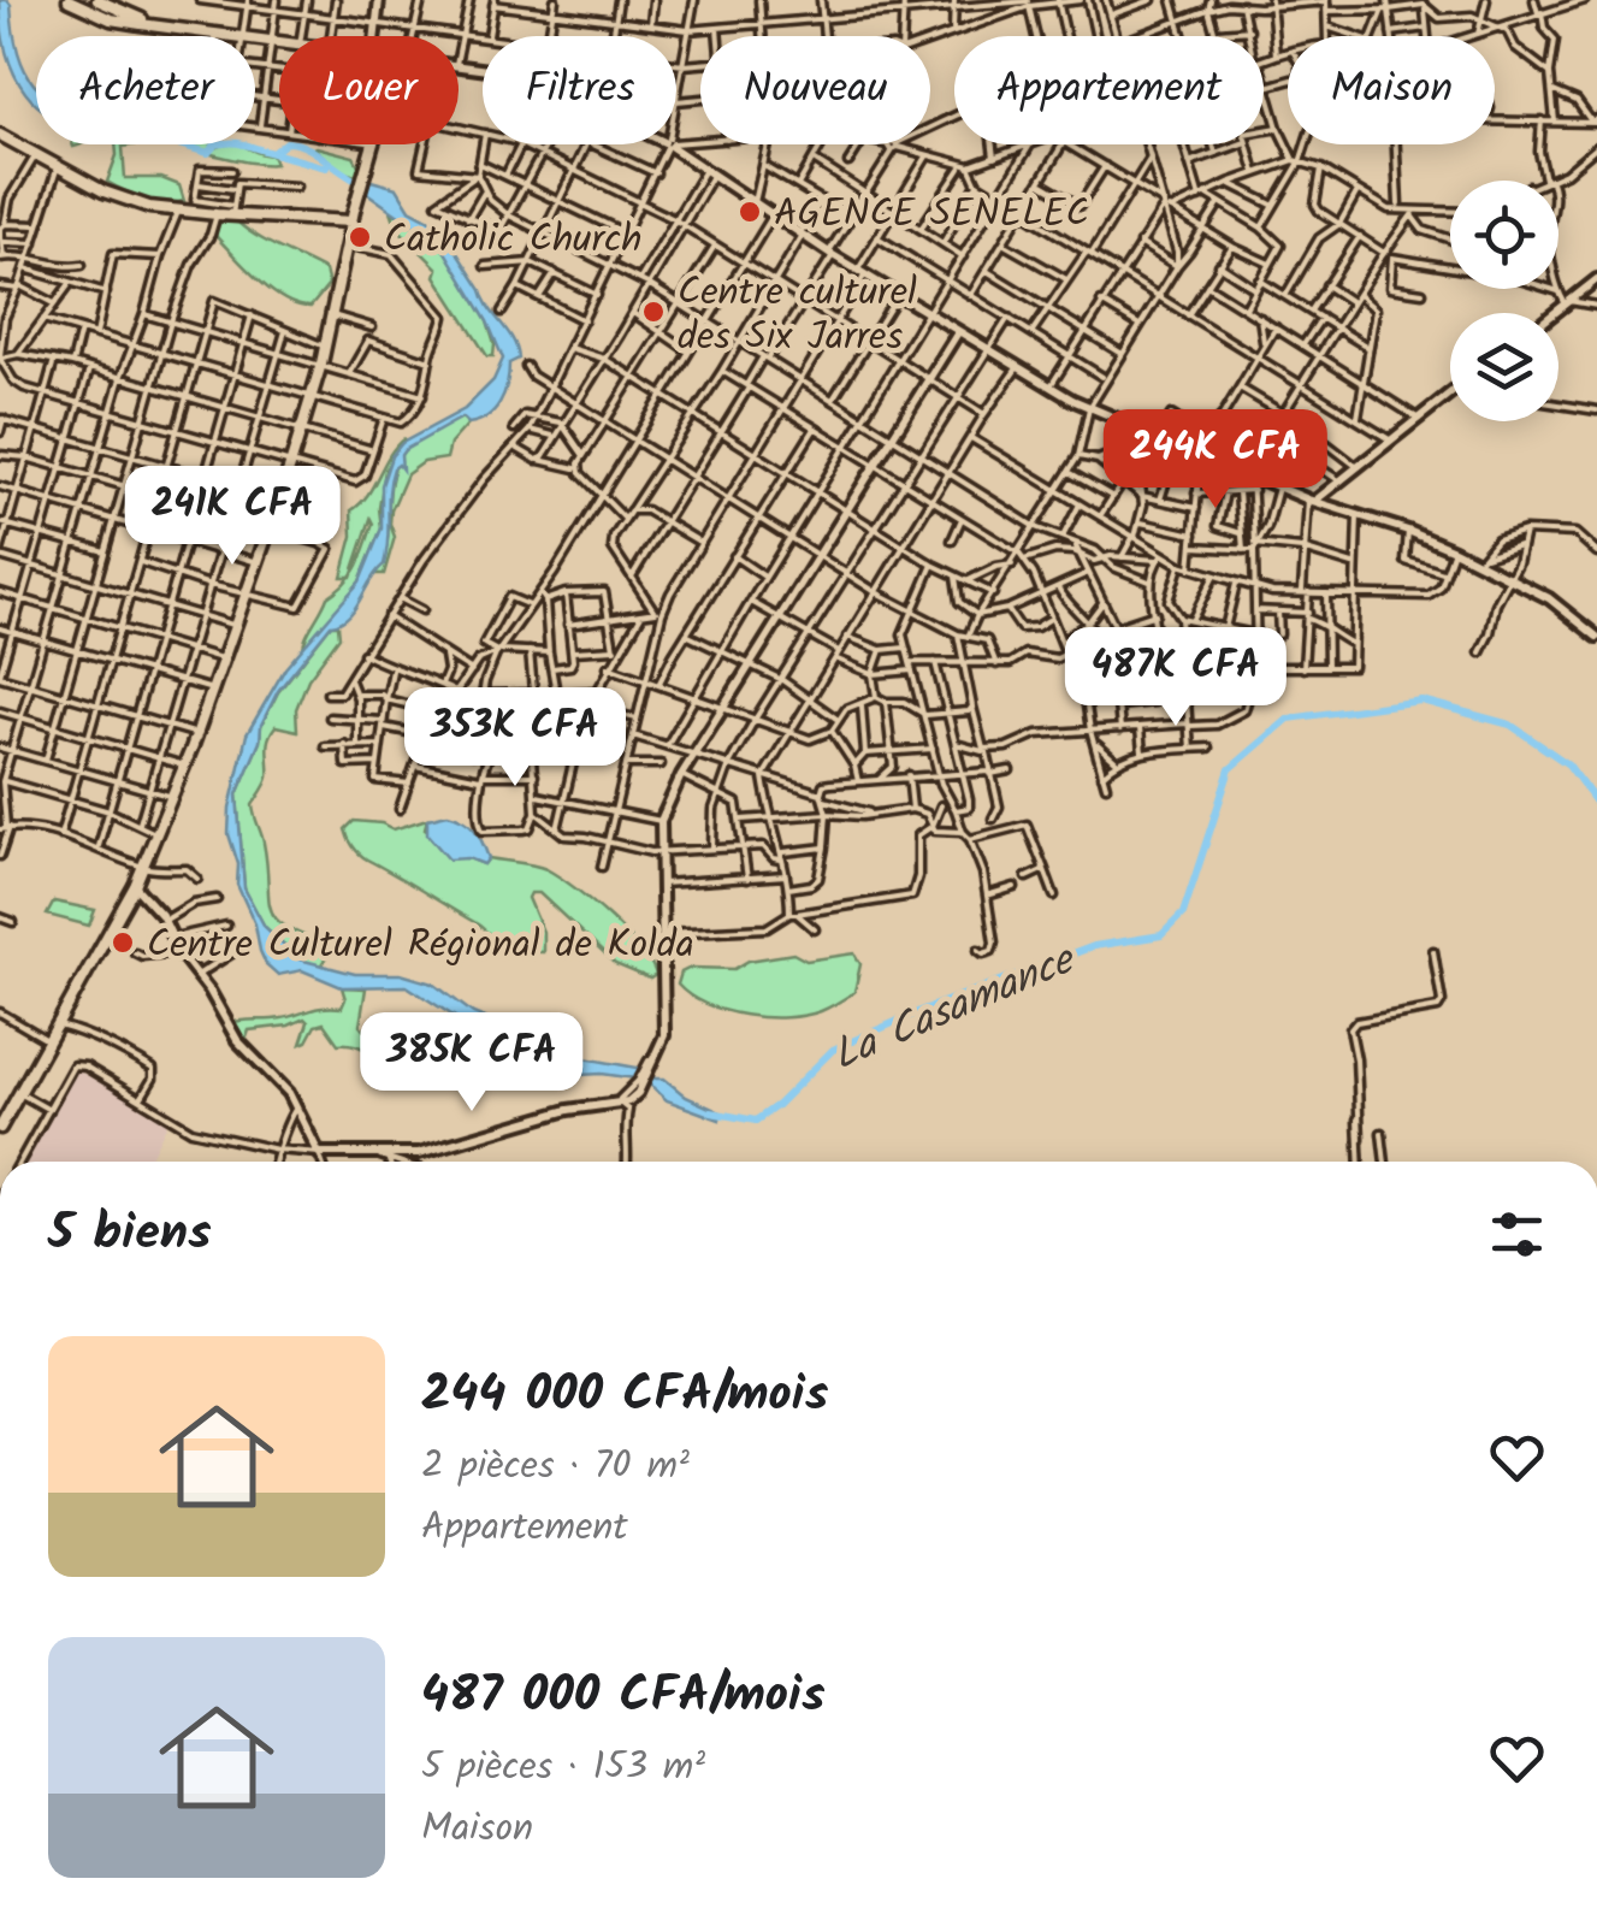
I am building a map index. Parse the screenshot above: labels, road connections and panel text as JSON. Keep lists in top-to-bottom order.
{
  "water": ["La Casamance"],
  "places": [
    "AGENCE SENELEC",
    "Catholic Church",
    "Centre culturel des Six Jarres",
    "Centre Culturel Régional de Kolda"
  ],
  "page": {
    "chip": [
      "Acheter",
      "Louer",
      "Filtres",
      "Nouveau",
      "Appartement",
      "Maison"
    ],
    "price": [
      "244K CFA",
      "241K CFA",
      "487K CFA",
      "353K CFA",
      "385K CFA"
    ],
    "heading": "5 biens",
    "list": [
      {
        "name": "244 000 CFA/mois",
        "note": "2 pièces · 70 m² · Appartement"
      },
      {
        "name": "487 000 CFA/mois",
        "note": "5 pièces · 153 m² · Maison"
      }
    ]
  }
}
